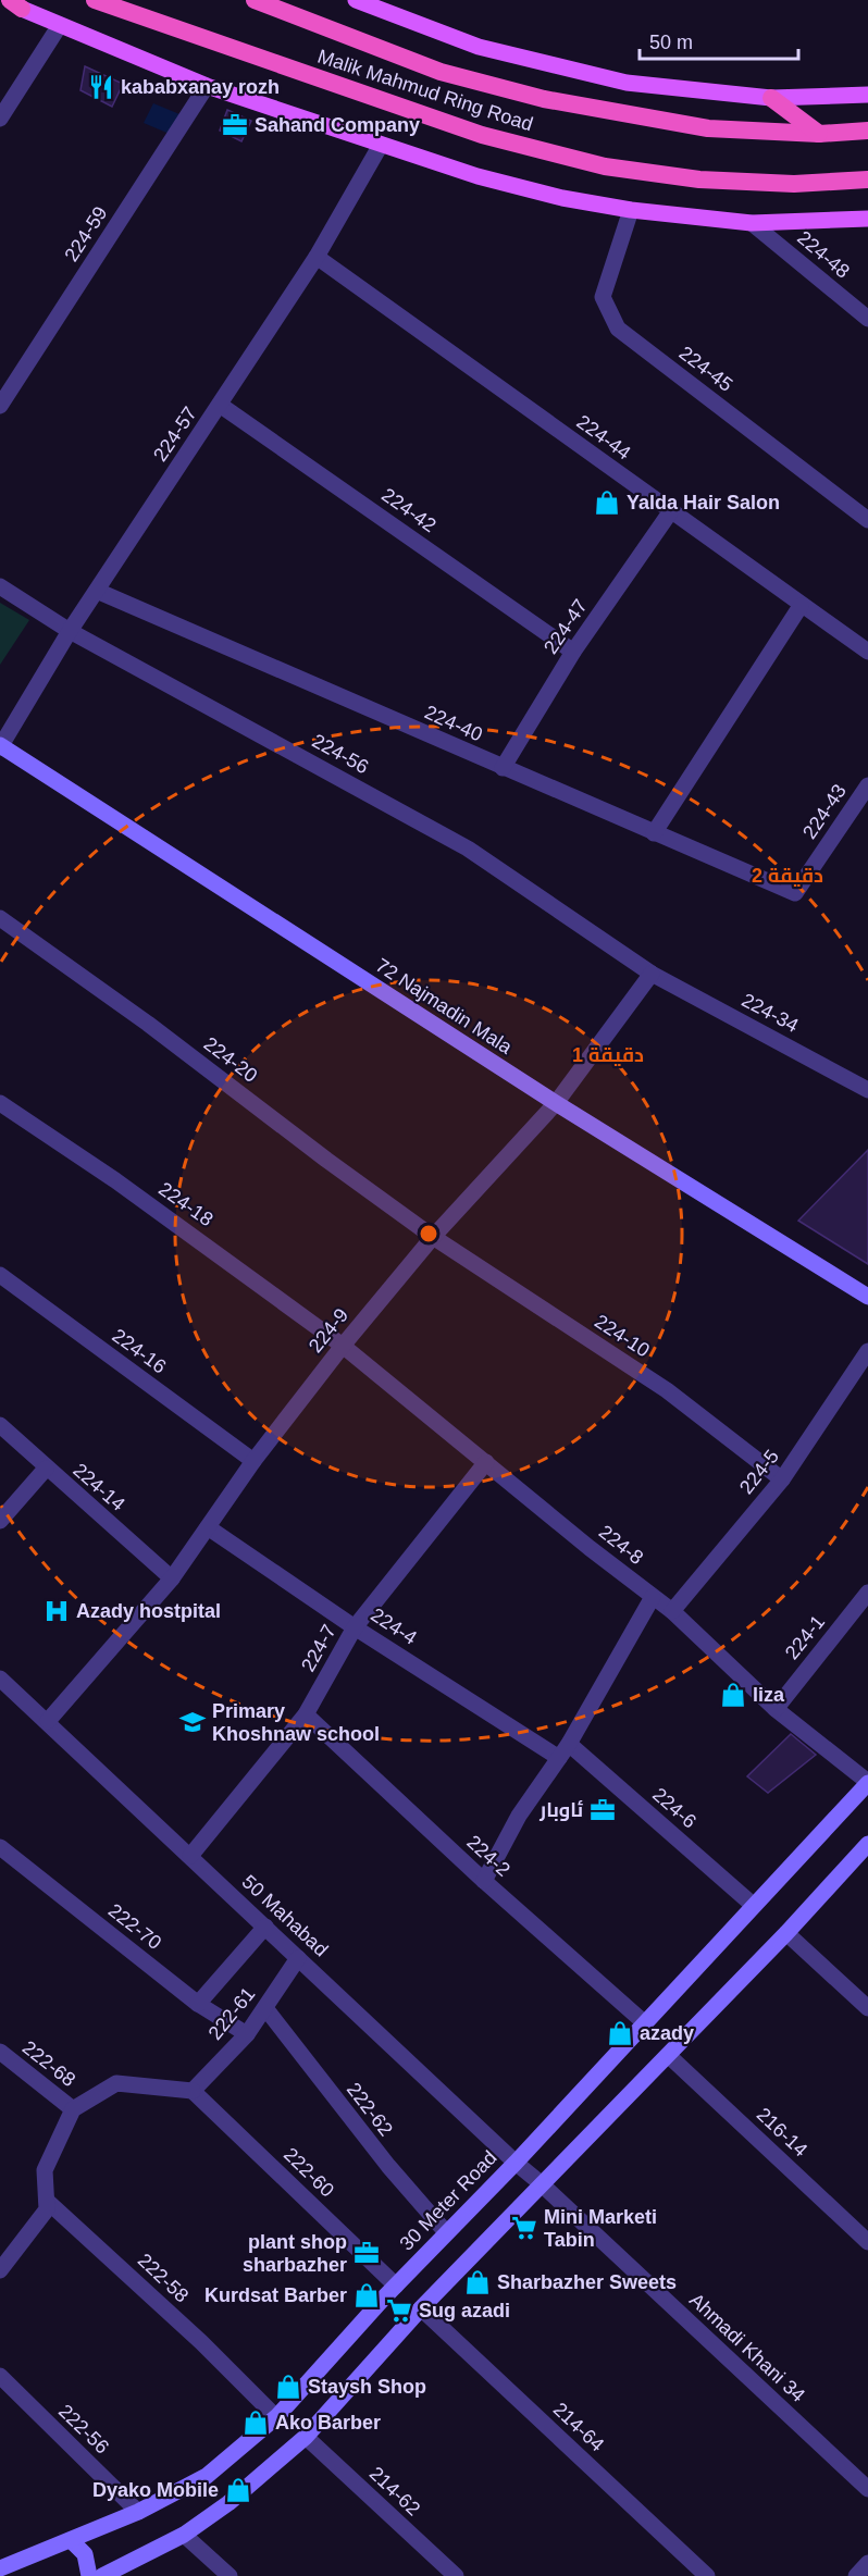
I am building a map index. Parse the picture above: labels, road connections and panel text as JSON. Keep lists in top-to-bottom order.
{
  "streets": {
    "highway": ["Malik Mahmud Ring Road"],
    "main road": ["72 Najmadin Mala", "30 Meter Road"],
    "street": [
      "224-59",
      "224-48",
      "224-45",
      "224-57",
      "224-44",
      "224-42",
      "224-47",
      "224-40",
      "224-56",
      "224-43",
      "224-34",
      "224-20",
      "224-18",
      "224-9",
      "224-10",
      "224-16",
      "224-5",
      "224-14",
      "224-8",
      "224-4",
      "224-1",
      "224-7",
      "224-6",
      "224-2",
      "50 Mahabad",
      "222-70",
      "222-61",
      "222-68",
      "222-62",
      "216-14",
      "222-60",
      "222-58",
      "Ahmadi Khani 34",
      "214-64",
      "222-56",
      "214-62"
    ]
  },
  "crossings": [
    ["224-57", "224-44"],
    ["224-57", "224-42"],
    ["224-57", "224-40"],
    ["224-57", "224-56"],
    ["224-57", "72 Najmadin Mala"],
    ["224-44", "224-47"],
    ["224-42", "224-47"],
    ["224-47", "224-40"],
    ["224-40", "224-43"],
    ["224-56", "224-34"],
    ["224-56", "224-9"],
    ["72 Najmadin Mala", "224-9"],
    ["224-34", "224-9"],
    ["224-20", "224-9"],
    ["224-20", "224-10"],
    ["224-18", "224-9"],
    ["224-18", "224-8"],
    ["224-9", "224-10"],
    ["224-9", "224-16"],
    ["224-9", "224-14"],
    ["224-9", "224-8"],
    ["224-9", "224-4"],
    ["224-9", "50 Mahabad"],
    ["224-10", "224-5"],
    ["224-5", "224-8"],
    ["224-8", "224-1"],
    ["224-8", "224-7"],
    ["224-8", "30 Meter Road"],
    ["224-4", "224-7"],
    ["224-7", "224-2"],
    ["224-7", "50 Mahabad"],
    ["224-6", "30 Meter Road"],
    ["224-2", "30 Meter Road"],
    ["50 Mahabad", "222-61"],
    ["50 Mahabad", "30 Meter Road"],
    ["50 Mahabad", "Ahmadi Khani 34"],
    ["222-70", "222-61"],
    ["222-61", "222-62"],
    ["222-61", "222-60"],
    ["222-62", "30 Meter Road"],
    ["222-60", "30 Meter Road"],
    ["30 Meter Road", "222-58"],
    ["30 Meter Road", "222-56"]
  ],
  "places": {
    "restaurant": ["kababxanay rozh"],
    "office": ["Sahand Company", "ئاوبار", "plant shop sharbazher"],
    "shop": [
      "Yalda Hair Salon",
      "liza",
      "azady",
      "Sharbazher Sweets",
      "Kurdsat Barber",
      "Staysh Shop",
      "Ako Barber",
      "Dyako Mobile"
    ],
    "hospital": ["Azady hostpital"],
    "school or university": ["Primary Khoshnaw school"],
    "supermarket": ["Mini Marketi Tabin", "Sug azadi"]
  },
  "scale_bar": "50 m",
  "rings": ["2 دقيقة", "1 دقيقة"]
}
